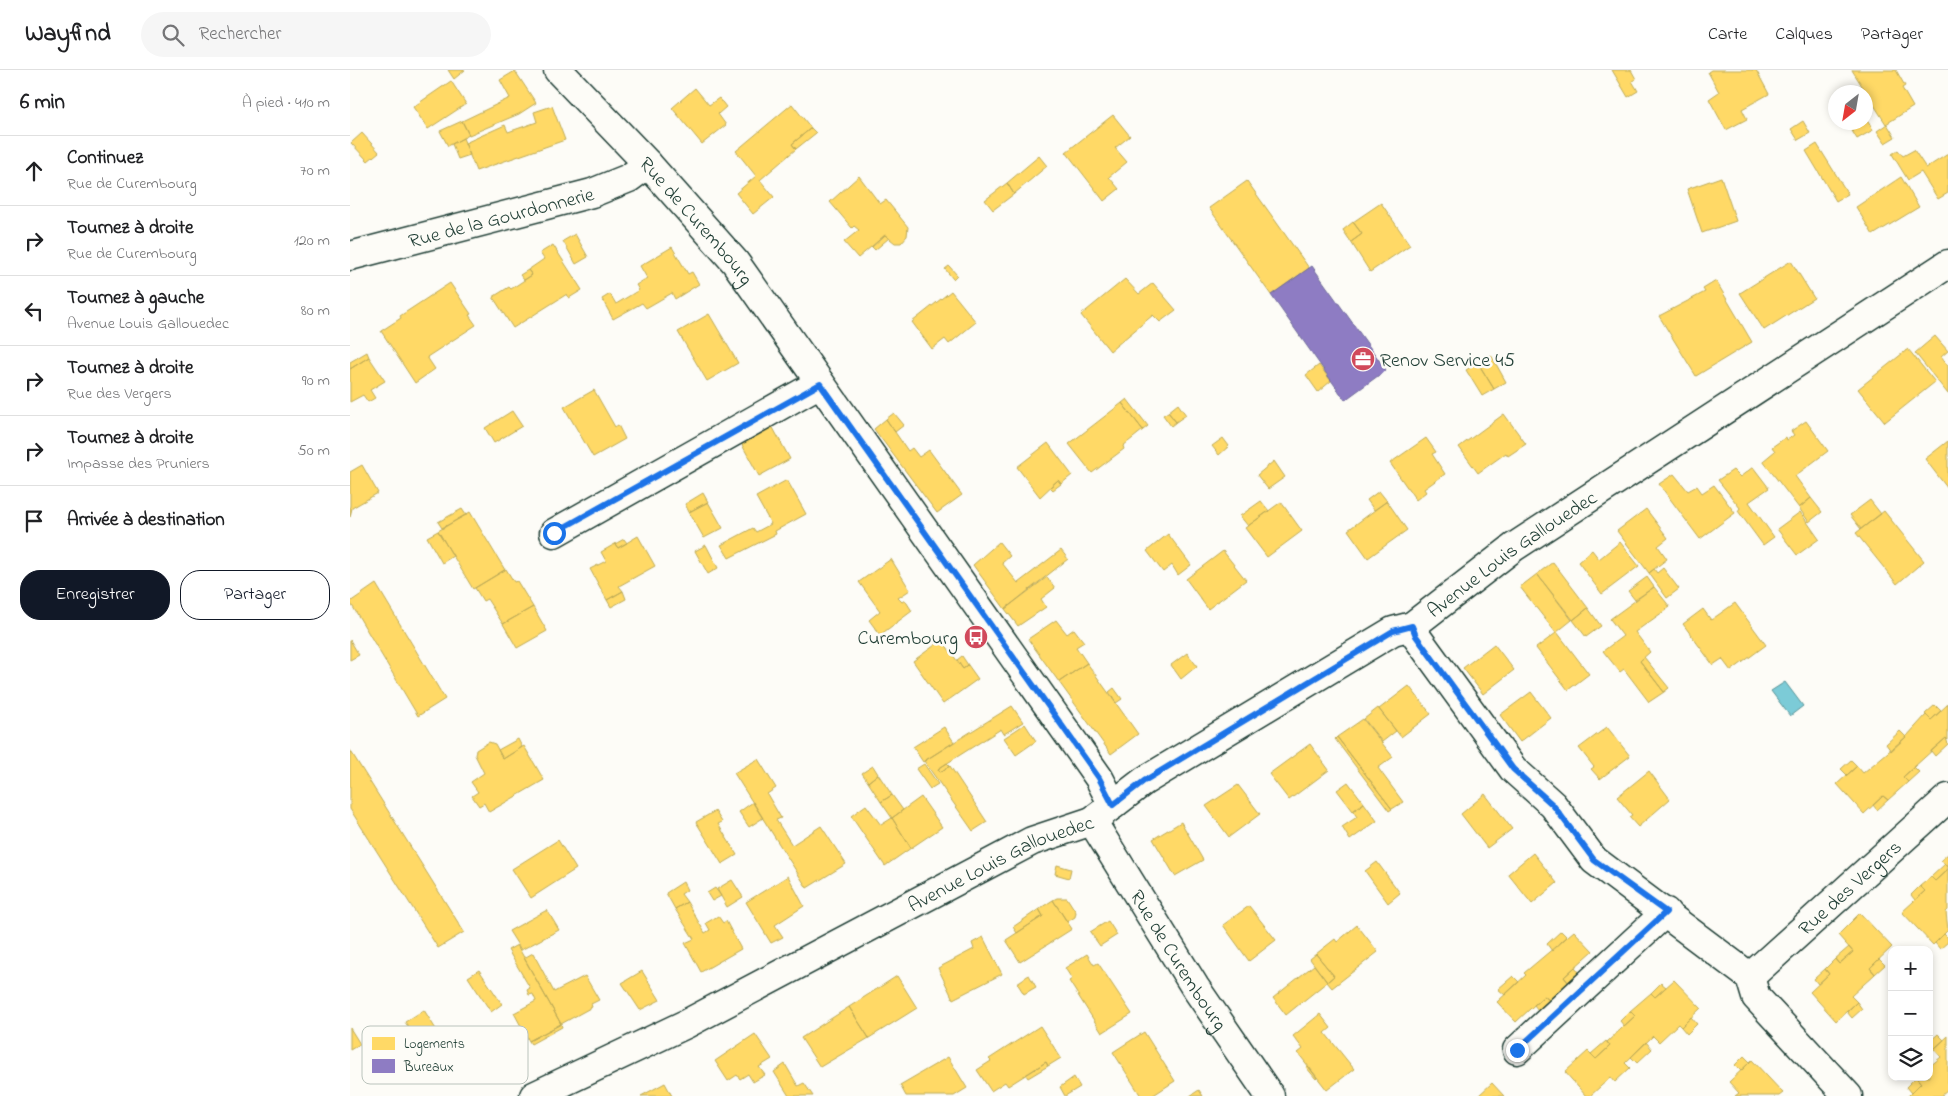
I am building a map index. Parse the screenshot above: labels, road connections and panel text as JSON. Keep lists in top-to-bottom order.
{
  "streets": {
    "street": [
      "Rue de la Gourdonnerie",
      "Rue de Curembourg",
      "Avenue Louis Gallouedec",
      "Rue des Vergers"
    ]
  },
  "crossings": [
    ["Rue de la Gourdonnerie", "Rue de Curembourg"],
    ["Rue de Curembourg", "Avenue Louis Gallouedec"]
  ],
  "places": {
    "office": ["Renov Service 45"],
    "bus stop": ["Curembourg"]
  },
  "legend": ["Logements", "Bureaux"],
  "north": "bottom left",
  "page": {
    "header": "Wayfind",
    "search": "Rechercher",
    "nav": ["Carte", "Calques", "Partager"],
    "heading": ["6 min", "À pied · 410 m"],
    "list": [
      ["Continuez", "Rue de Curembourg", "70 m"],
      ["Tournez à droite", "Rue de Curembourg", "120 m"],
      ["Tournez à gauche", "Avenue Louis Gallouedec", "80 m"],
      ["Tournez à droite", "Rue des Vergers", "90 m"],
      ["Tournez à droite", "Impasse des Pruniers", "50 m"],
      "Arrivée à destination"
    ],
    "buttons": ["Enregistrer", "Partager"],
    "map_buttons": ["+", "−"]
  }
}
